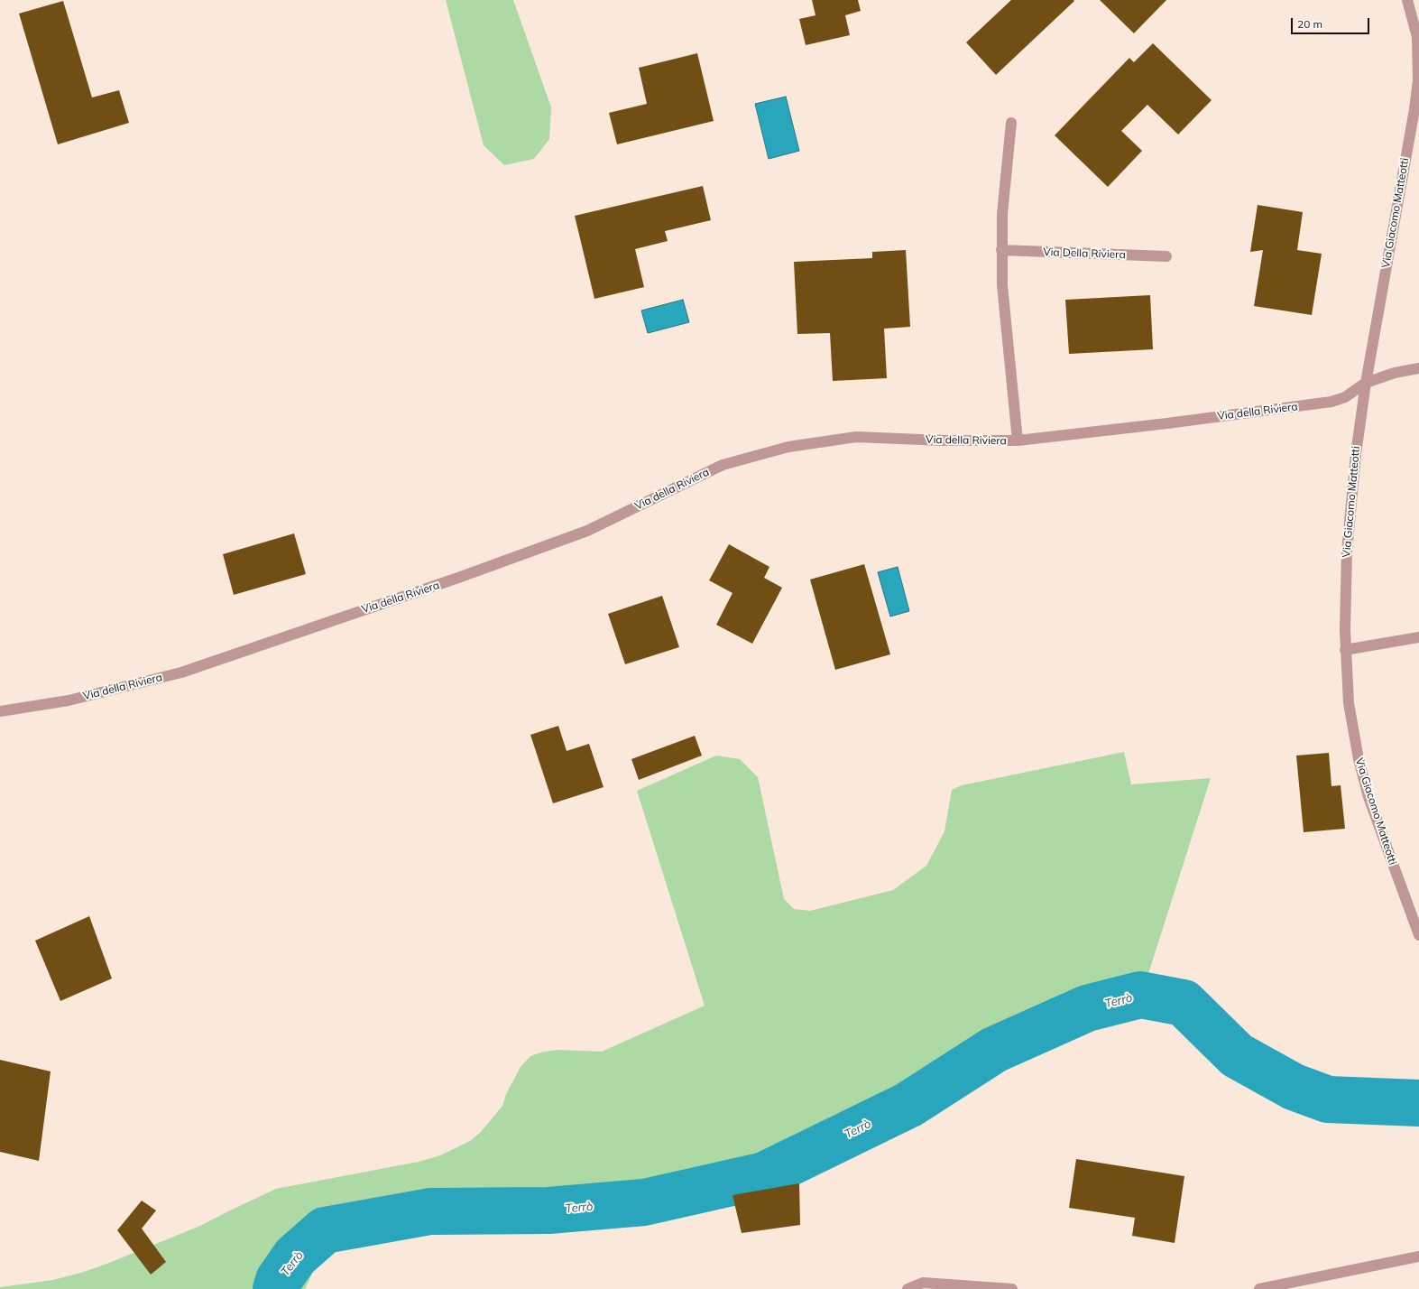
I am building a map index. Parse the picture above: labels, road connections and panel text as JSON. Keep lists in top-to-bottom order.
{
  "streets": {
    "street": ["Via Giacomo Matteotti", "Via Della Riviera", "Via della Riviera"]
  },
  "crossings": [
    ["Via Giacomo Matteotti", "Via della Riviera"]
  ],
  "water": ["Terrò"],
  "scale_bar": "20 m"
}
